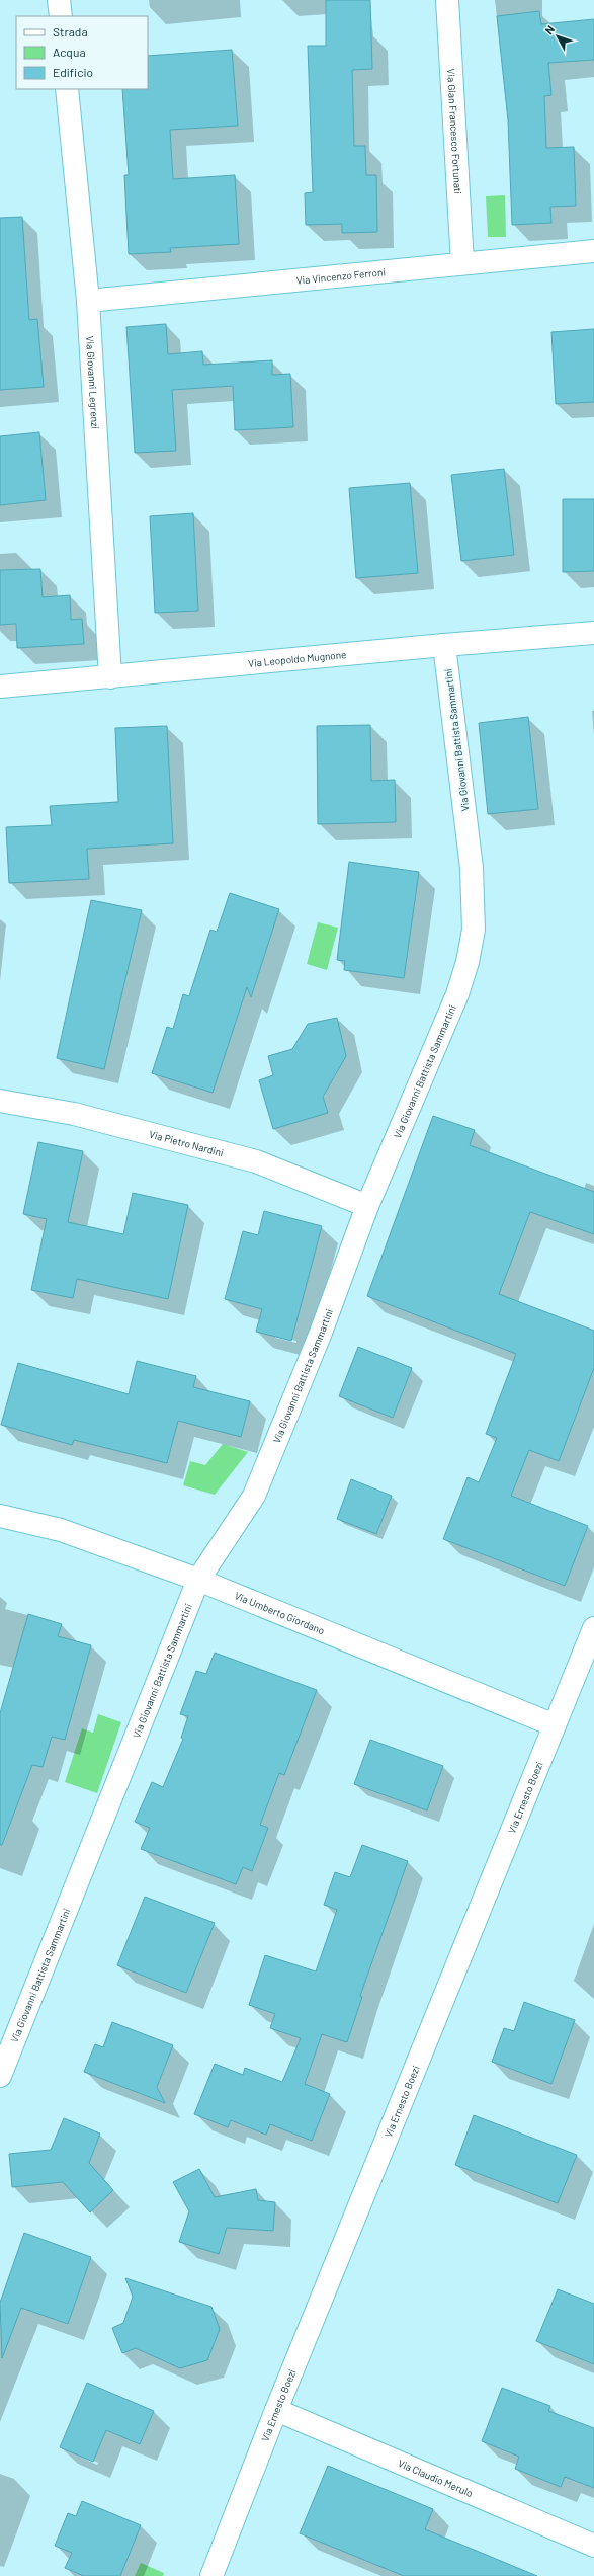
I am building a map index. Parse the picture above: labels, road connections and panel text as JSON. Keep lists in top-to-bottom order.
{
  "streets": {
    "street": [
      "Via Gian Francesco Fortunati",
      "Via Vincenzo Ferroni",
      "Via Giovanni Legrenzi",
      "Via Leopoldo Mugnone",
      "Via Giovanni Battista Sammartini",
      "Via Pietro Nardini",
      "Via Umberto Giordano",
      "Via Ernesto Boezi",
      "Via Claudio Merulo"
    ]
  },
  "crossings": [
    ["Via Gian Francesco Fortunati", "Via Vincenzo Ferroni"],
    ["Via Vincenzo Ferroni", "Via Giovanni Legrenzi"],
    ["Via Giovanni Legrenzi", "Via Leopoldo Mugnone"],
    ["Via Leopoldo Mugnone", "Via Giovanni Battista Sammartini"],
    ["Via Giovanni Battista Sammartini", "Via Pietro Nardini"],
    ["Via Giovanni Battista Sammartini", "Via Umberto Giordano"],
    ["Via Umberto Giordano", "Via Ernesto Boezi"],
    ["Via Ernesto Boezi", "Via Claudio Merulo"]
  ],
  "legend": ["Strada", "Acqua", "Edificio"],
  "north": "top left"
}
